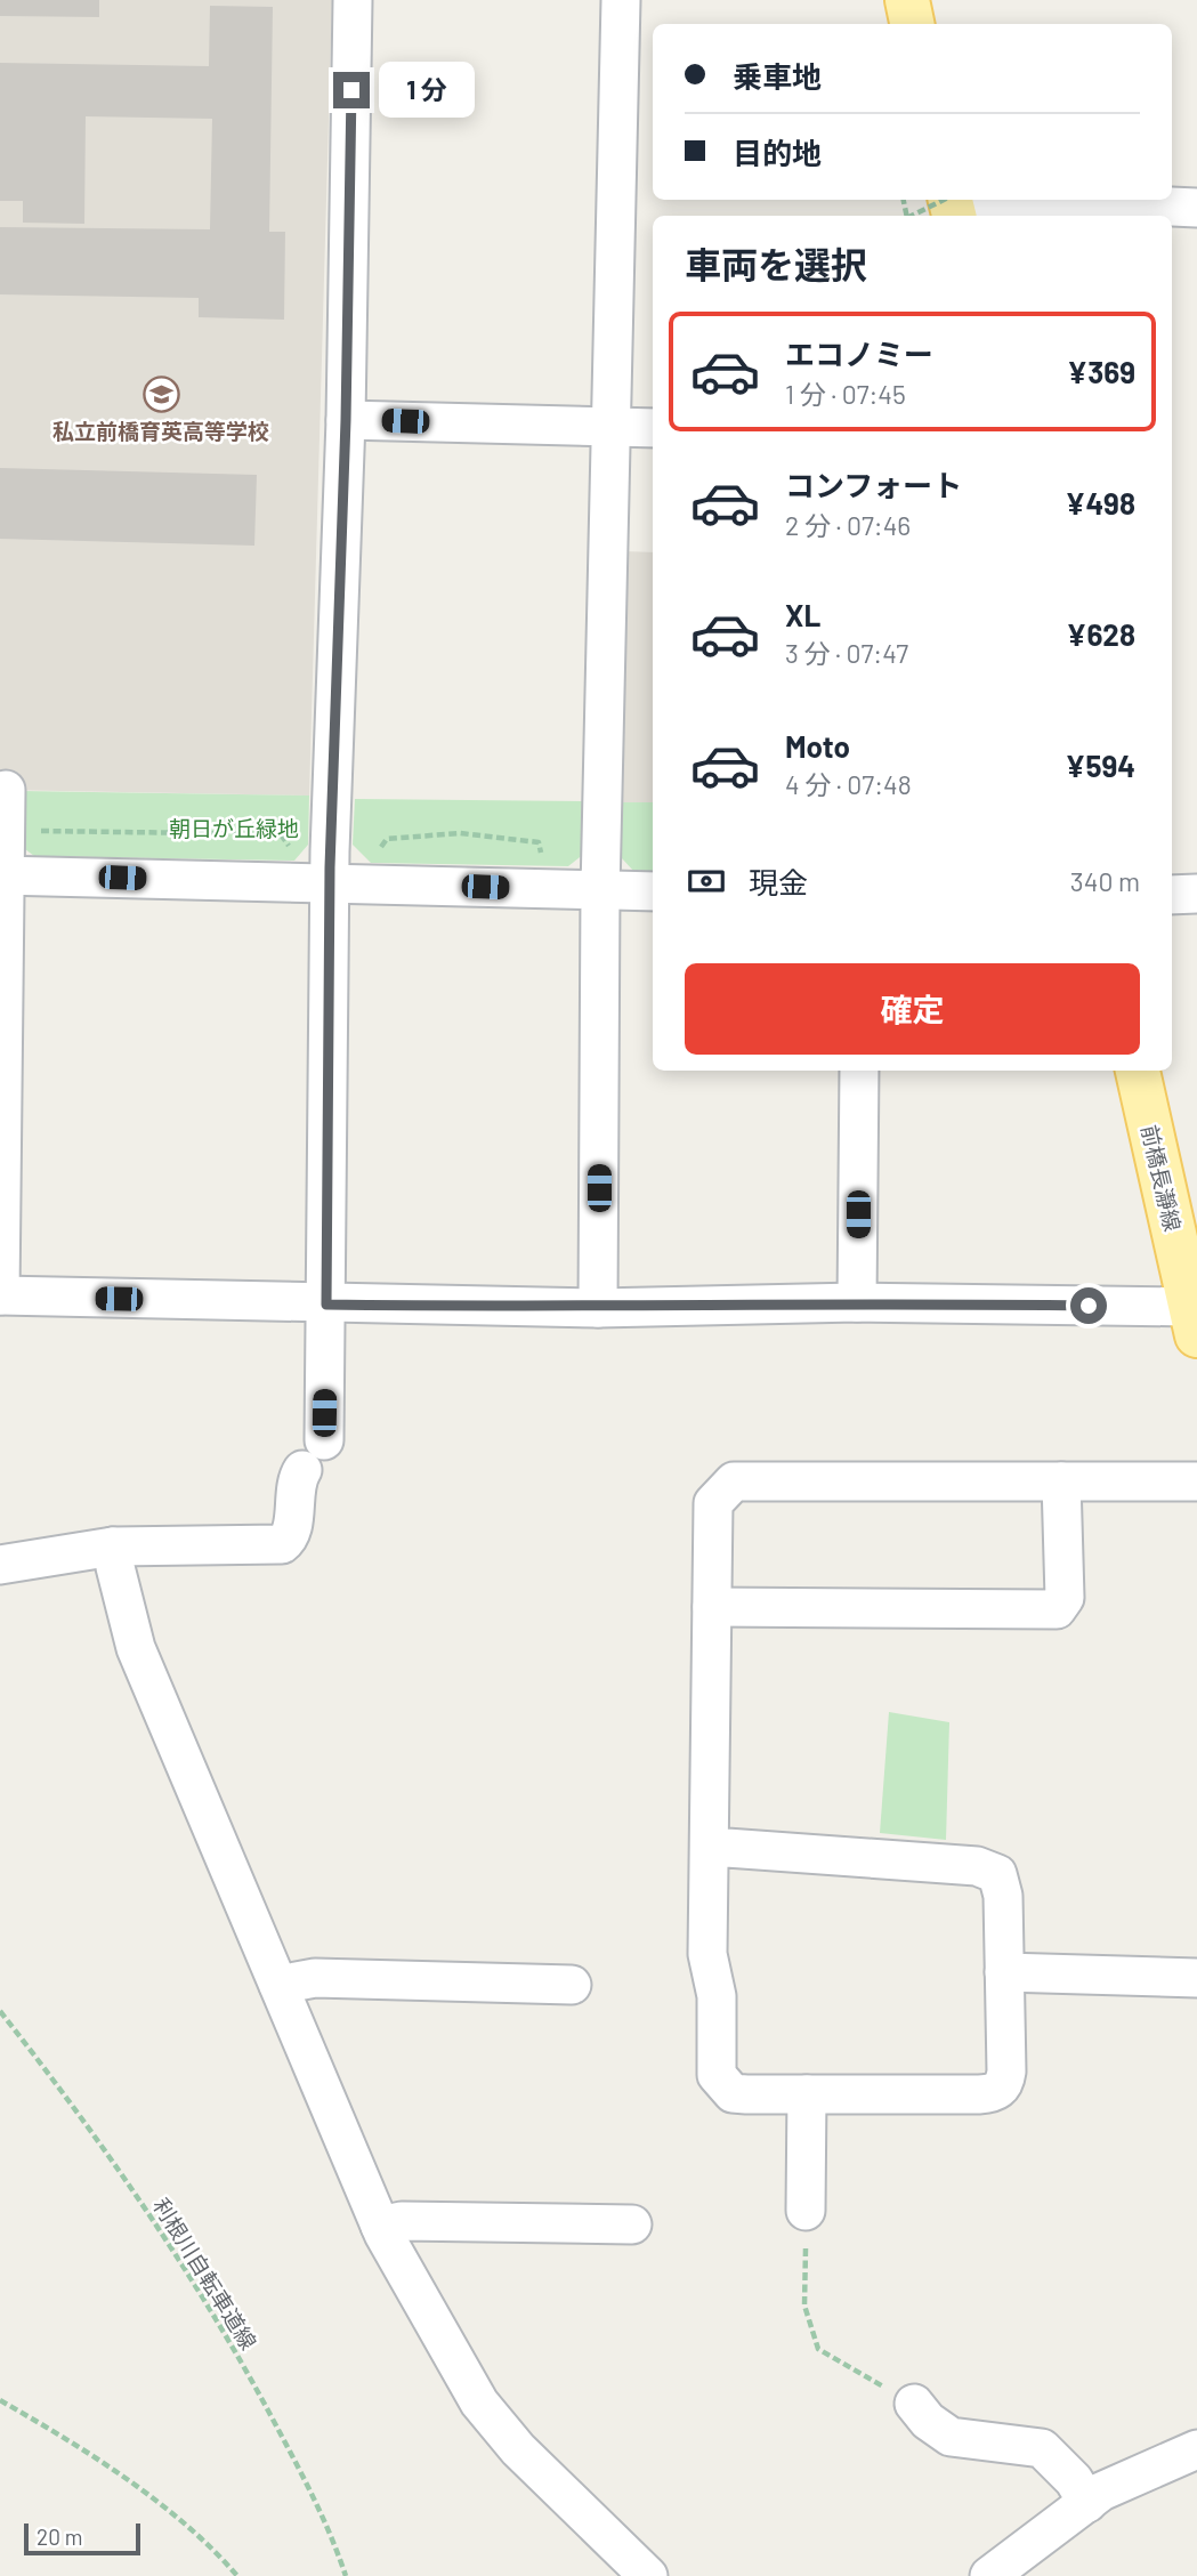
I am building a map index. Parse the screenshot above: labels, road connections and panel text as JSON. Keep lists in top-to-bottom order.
{
  "streets": {
    "main road": ["前橋長瀞線"],
    "path": ["利根川自転車道線"]
  },
  "parks": ["朝日が丘緑地"],
  "places": {
    "school or university": ["私立前橋育英高等学校"]
  },
  "scale_bar": "20 m",
  "page": {
    "banner": ["乗車地", "目的地"],
    "bubble": "1 分",
    "heading": "車両を選択",
    "list": [
      {
        "name": "エコノミー",
        "note": "1 分 · 07:45",
        "value": "¥369"
      },
      {
        "name": "コンフォート",
        "note": "2 分 · 07:46",
        "value": "¥498"
      },
      {
        "name": "XL",
        "note": "3 分 · 07:47",
        "value": "¥628"
      },
      {
        "name": "Moto",
        "note": "4 分 · 07:48",
        "value": "¥594"
      }
    ],
    "pay": ["現金", "340 m"],
    "buttons": "確定",
    "scale": "20 m"
  }
}
